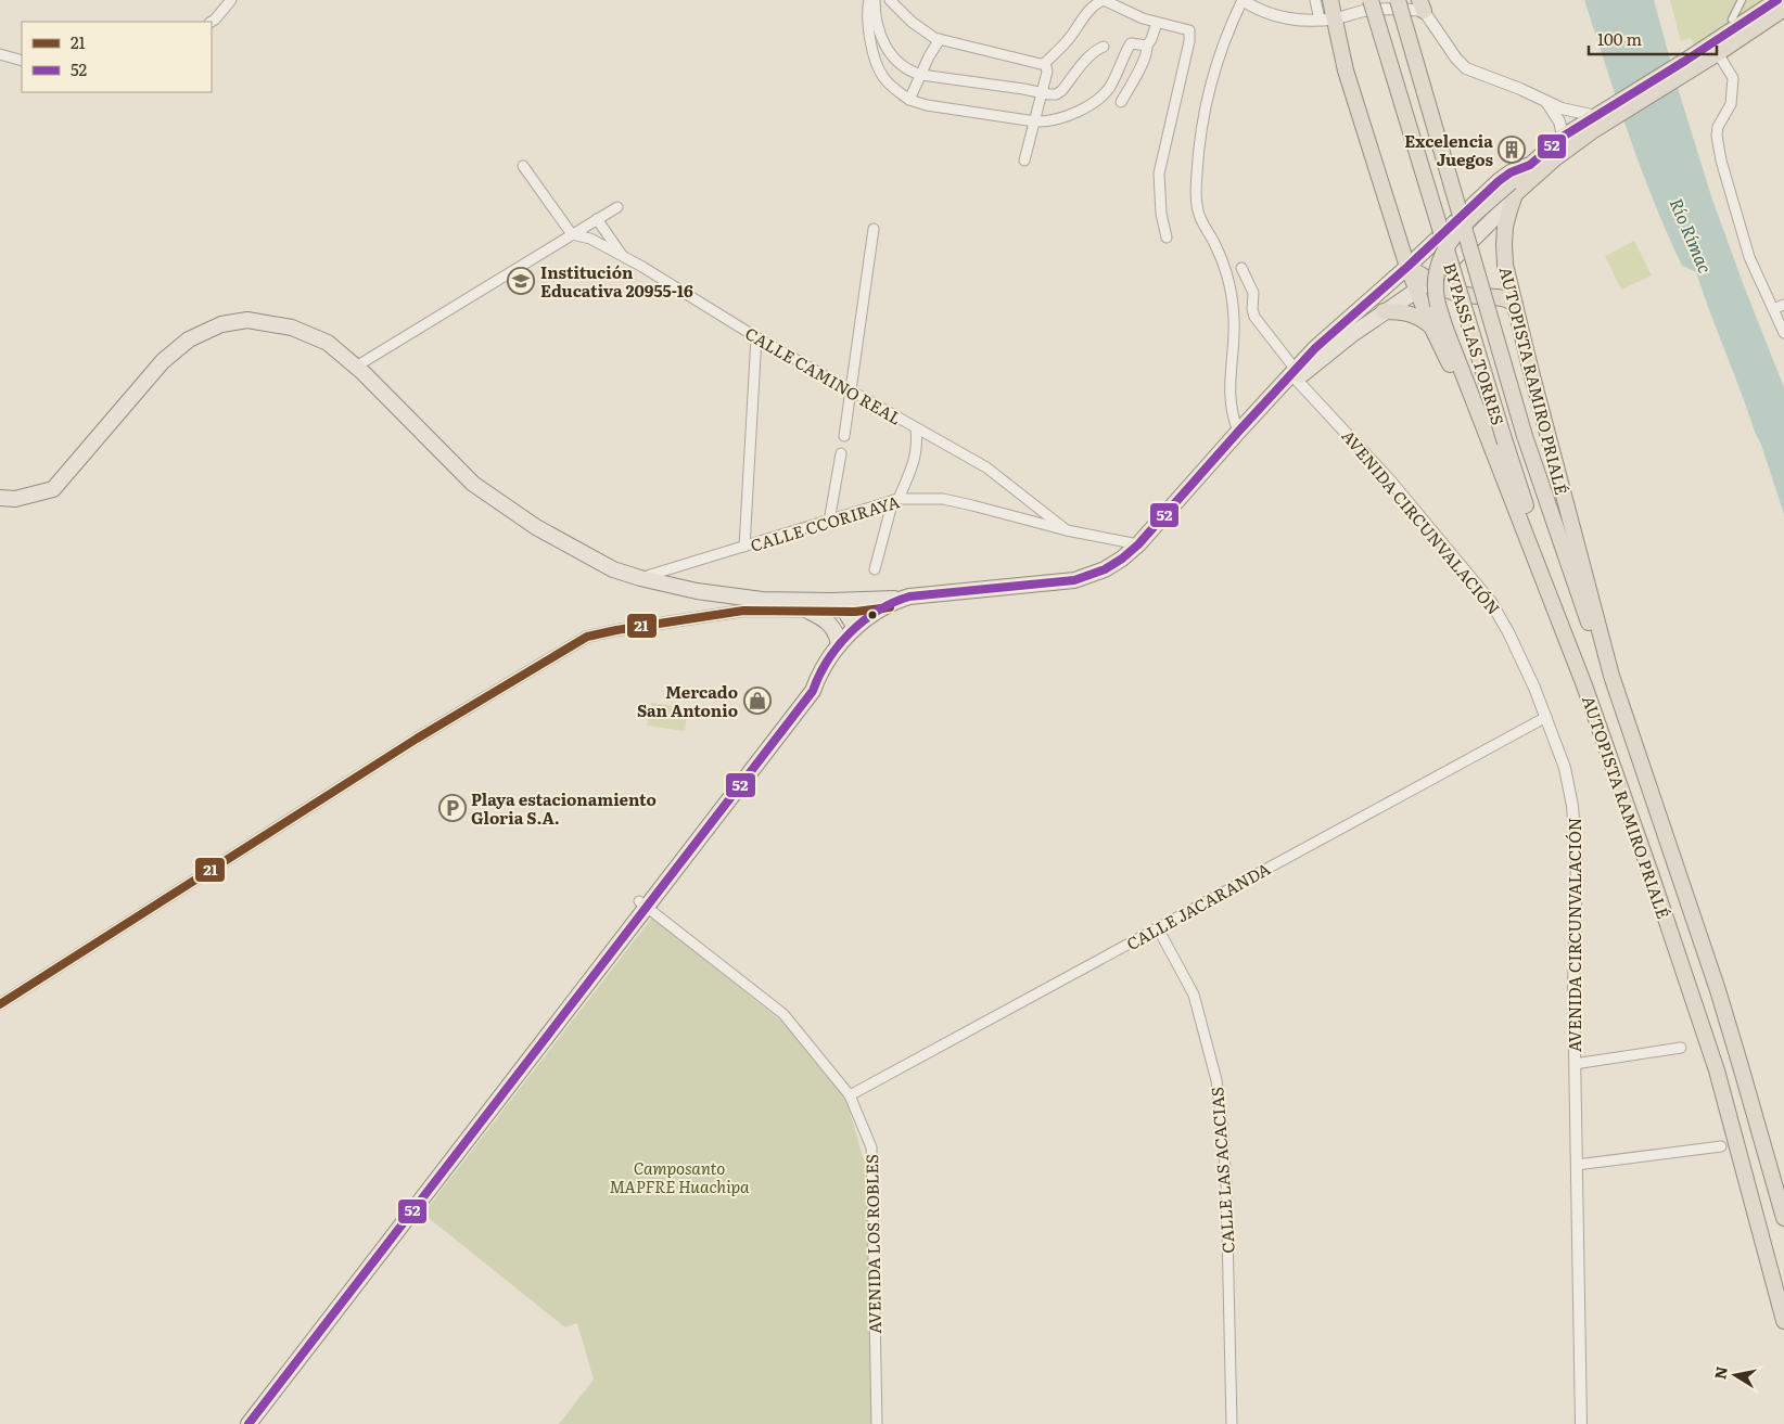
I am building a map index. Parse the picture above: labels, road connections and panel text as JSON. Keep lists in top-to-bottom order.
{
  "streets": {
    "highway": ["BYPASS LAS TORRES", "AUTOPISTA RAMIRO PRIALÉ"],
    "street": [
      "CALLE CAMINO REAL",
      "AVENIDA CIRCUNVALACIÓN",
      "CALLE CCORIRAYA",
      "CALLE JACARANDA",
      "CALLE LAS ACACIAS",
      "AVENIDA LOS ROBLES"
    ]
  },
  "crossings": [
    ["BYPASS LAS TORRES", "AUTOPISTA RAMIRO PRIALÉ"],
    ["CALLE CAMINO REAL", "CALLE CCORIRAYA"],
    ["AVENIDA CIRCUNVALACIÓN", "CALLE JACARANDA"],
    ["CALLE JACARANDA", "CALLE LAS ACACIAS"],
    ["CALLE JACARANDA", "AVENIDA LOS ROBLES"]
  ],
  "water": ["Río Rímac"],
  "parks": ["Camposanto MAPFRE Huachipa"],
  "places": {
    "building": ["Excelencia Juegos"],
    "school or university": ["Institución Educativa 20955-16"],
    "shop": ["Mercado San Antonio"],
    "parking": ["Playa estacionamiento Gloria S.A."]
  },
  "lines": ["transit line 52", "transit line 21"],
  "legend": ["21", "52"],
  "scale_bar": "100 m",
  "north": "left"
}
